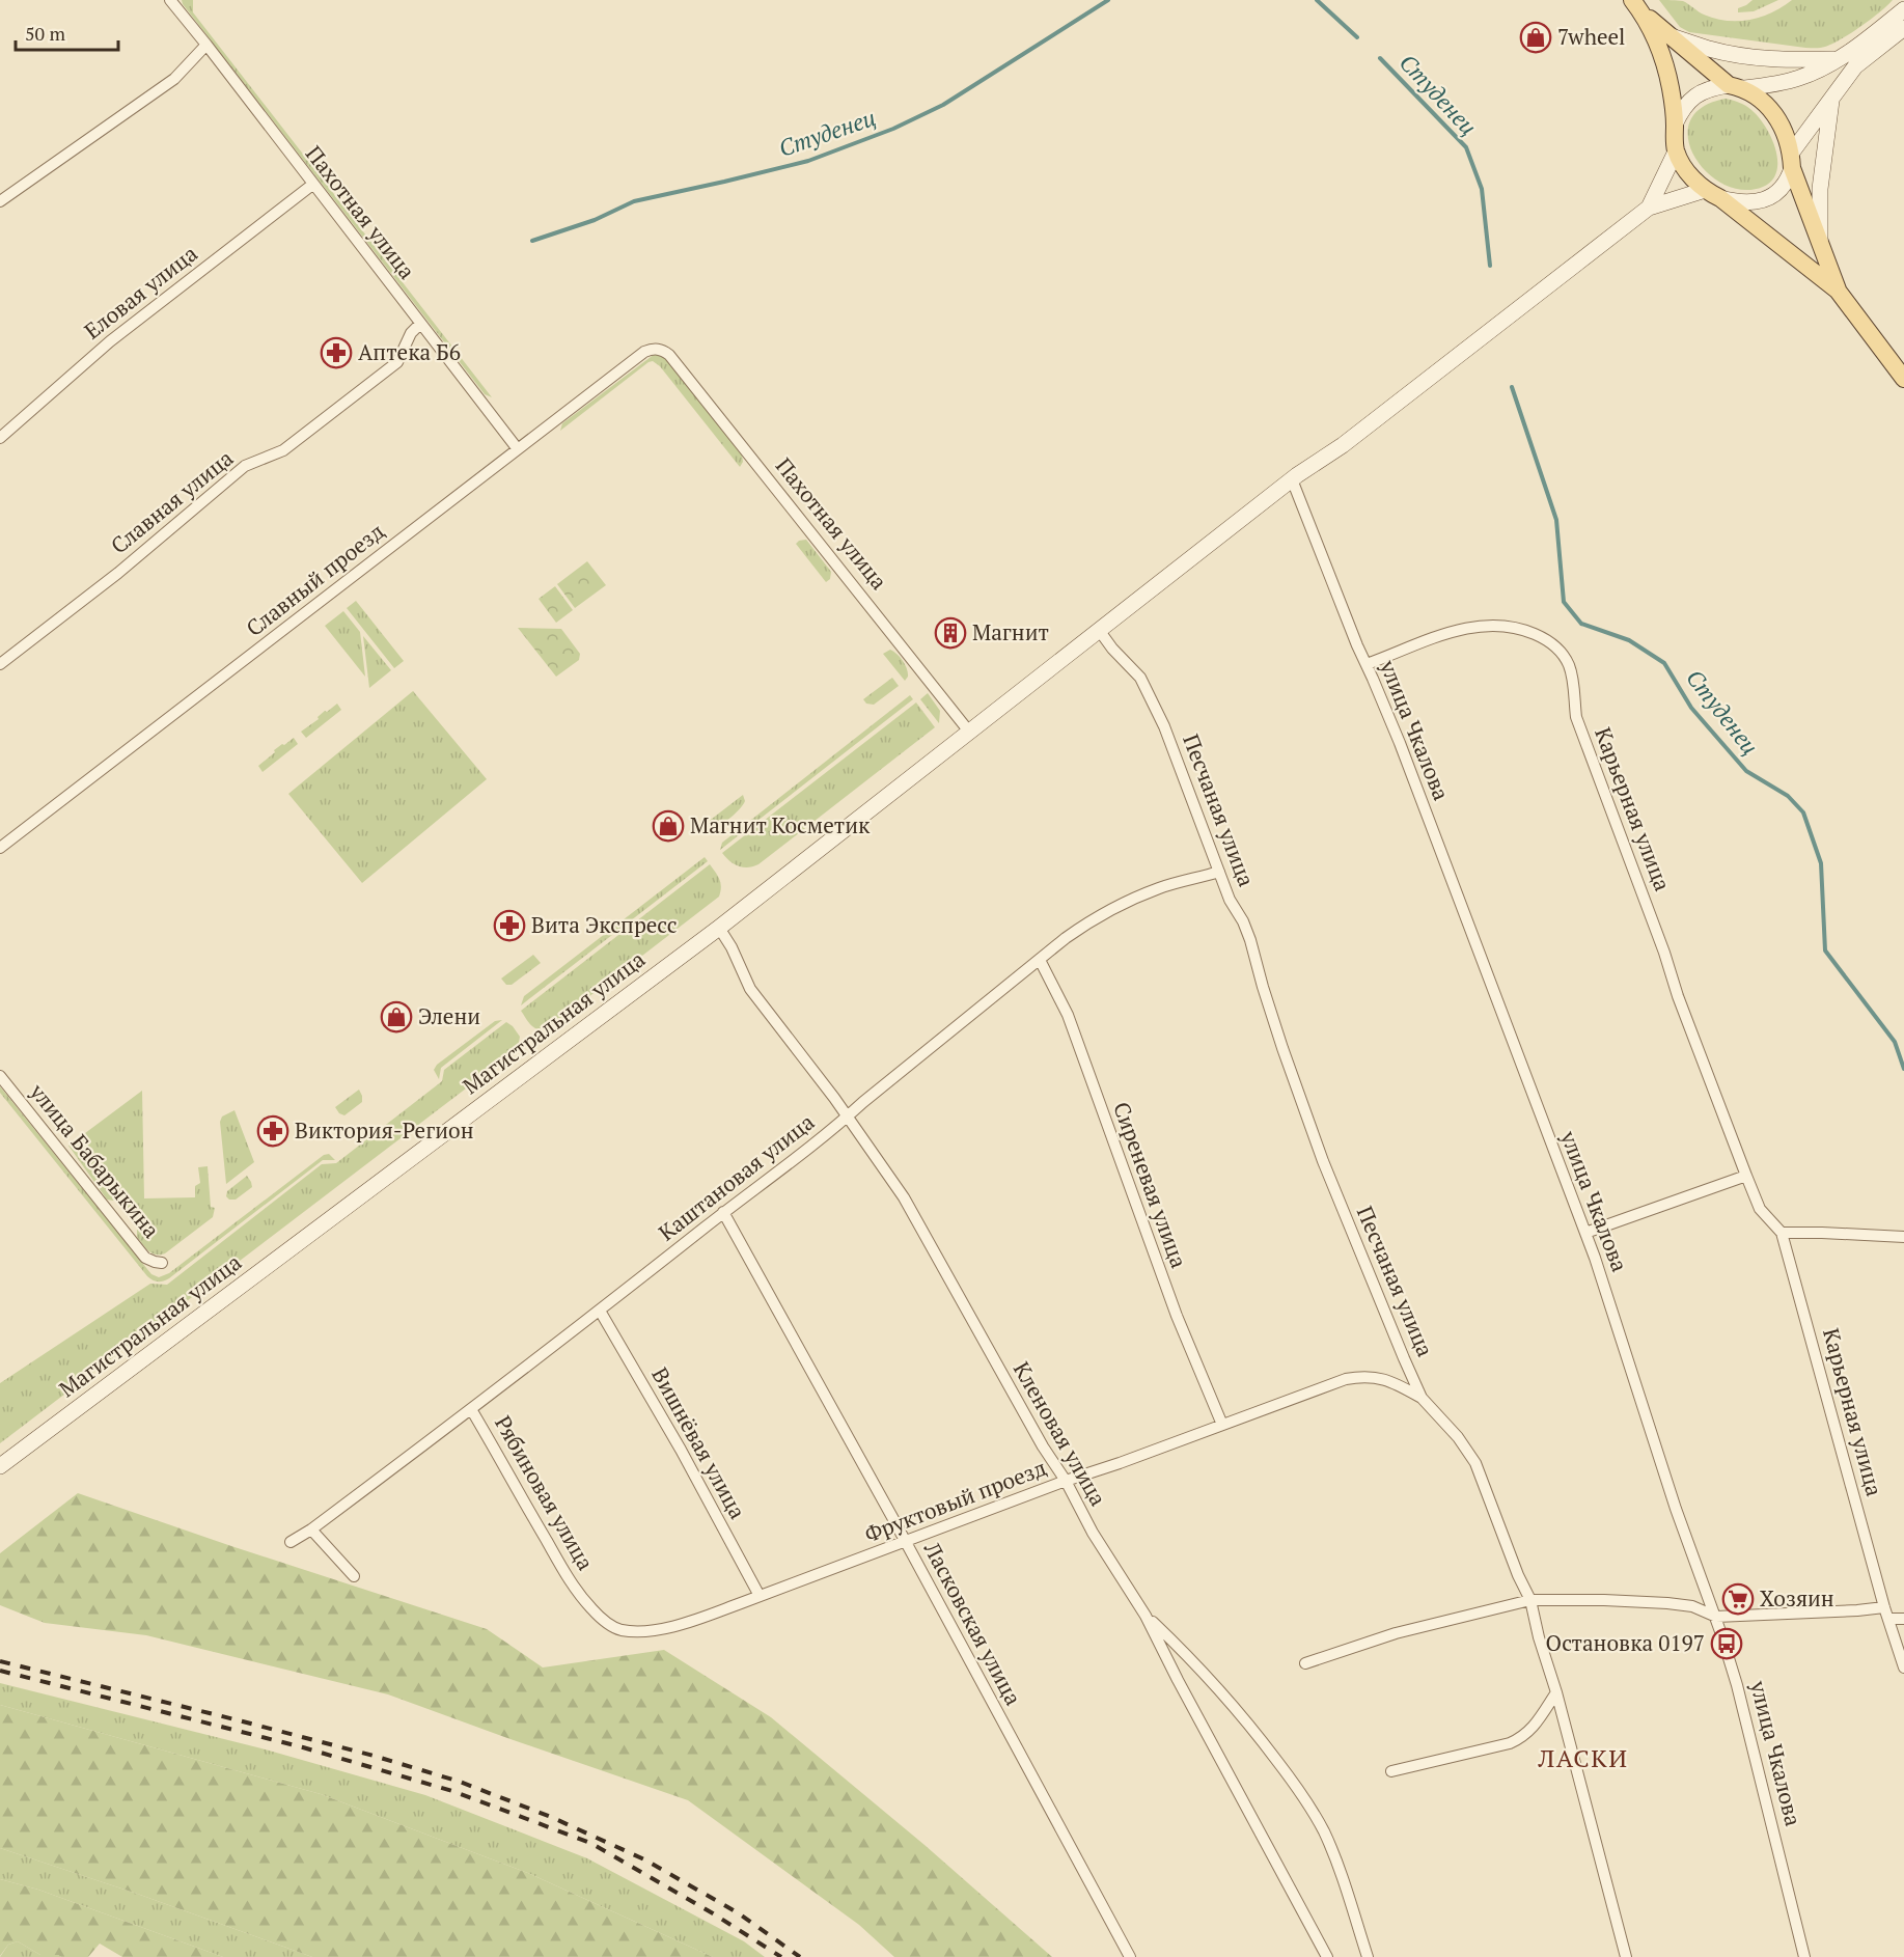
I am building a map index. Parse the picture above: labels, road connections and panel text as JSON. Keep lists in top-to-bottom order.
{
  "streets": {
    "main road": ["Магистральная улица"],
    "street": [
      "Пахотная улица",
      "Еловая улица",
      "Славная улица",
      "Славный проезд",
      "улица Чкалова",
      "Карьерная улица",
      "Песчаная улица",
      "улица Бабарыкина",
      "Каштановая улица",
      "Сиреневая улица",
      "Кленовая улица",
      "Вишнёвая улица",
      "Рябиновая улица",
      "Фруктовый проезд",
      "Ласковская улица"
    ]
  },
  "crossings": [
    ["Пахотная улица", "Еловая улица"],
    ["Пахотная улица", "Славная улица"],
    ["Пахотная улица", "Славный проезд"],
    ["Пахотная улица", "Магистральная улица"],
    ["улица Чкалова", "Карьерная улица"],
    ["улица Чкалова", "Магистральная улица"],
    ["Песчаная улица", "Магистральная улица"],
    ["Песчаная улица", "Каштановая улица"],
    ["Песчаная улица", "Фруктовый проезд"],
    ["Магистральная улица", "Кленовая улица"],
    ["Каштановая улица", "Сиреневая улица"],
    ["Каштановая улица", "Кленовая улица"],
    ["Каштановая улица", "Вишнёвая улица"],
    ["Каштановая улица", "Рябиновая улица"],
    ["Каштановая улица", "Ласковская улица"],
    ["Сиреневая улица", "Фруктовый проезд"],
    ["Кленовая улица", "Фруктовый проезд"],
    ["Вишнёвая улица", "Фруктовый проезд"],
    ["Рябиновая улица", "Фруктовый проезд"],
    ["Фруктовый проезд", "Ласковская улица"]
  ],
  "districts": ["ЛАСКИ"],
  "water": ["Студенец"],
  "places": {
    "shop": ["7wheel", "Магнит Косметик", "Элени"],
    "pharmacy": ["Аптека Б6", "Вита Экспресс", "Виктория-Регион"],
    "building": ["Магнит"],
    "supermarket": ["Хозяин"],
    "bus stop": ["Остановка 0197"]
  },
  "scale_bar": "50 m"
}
